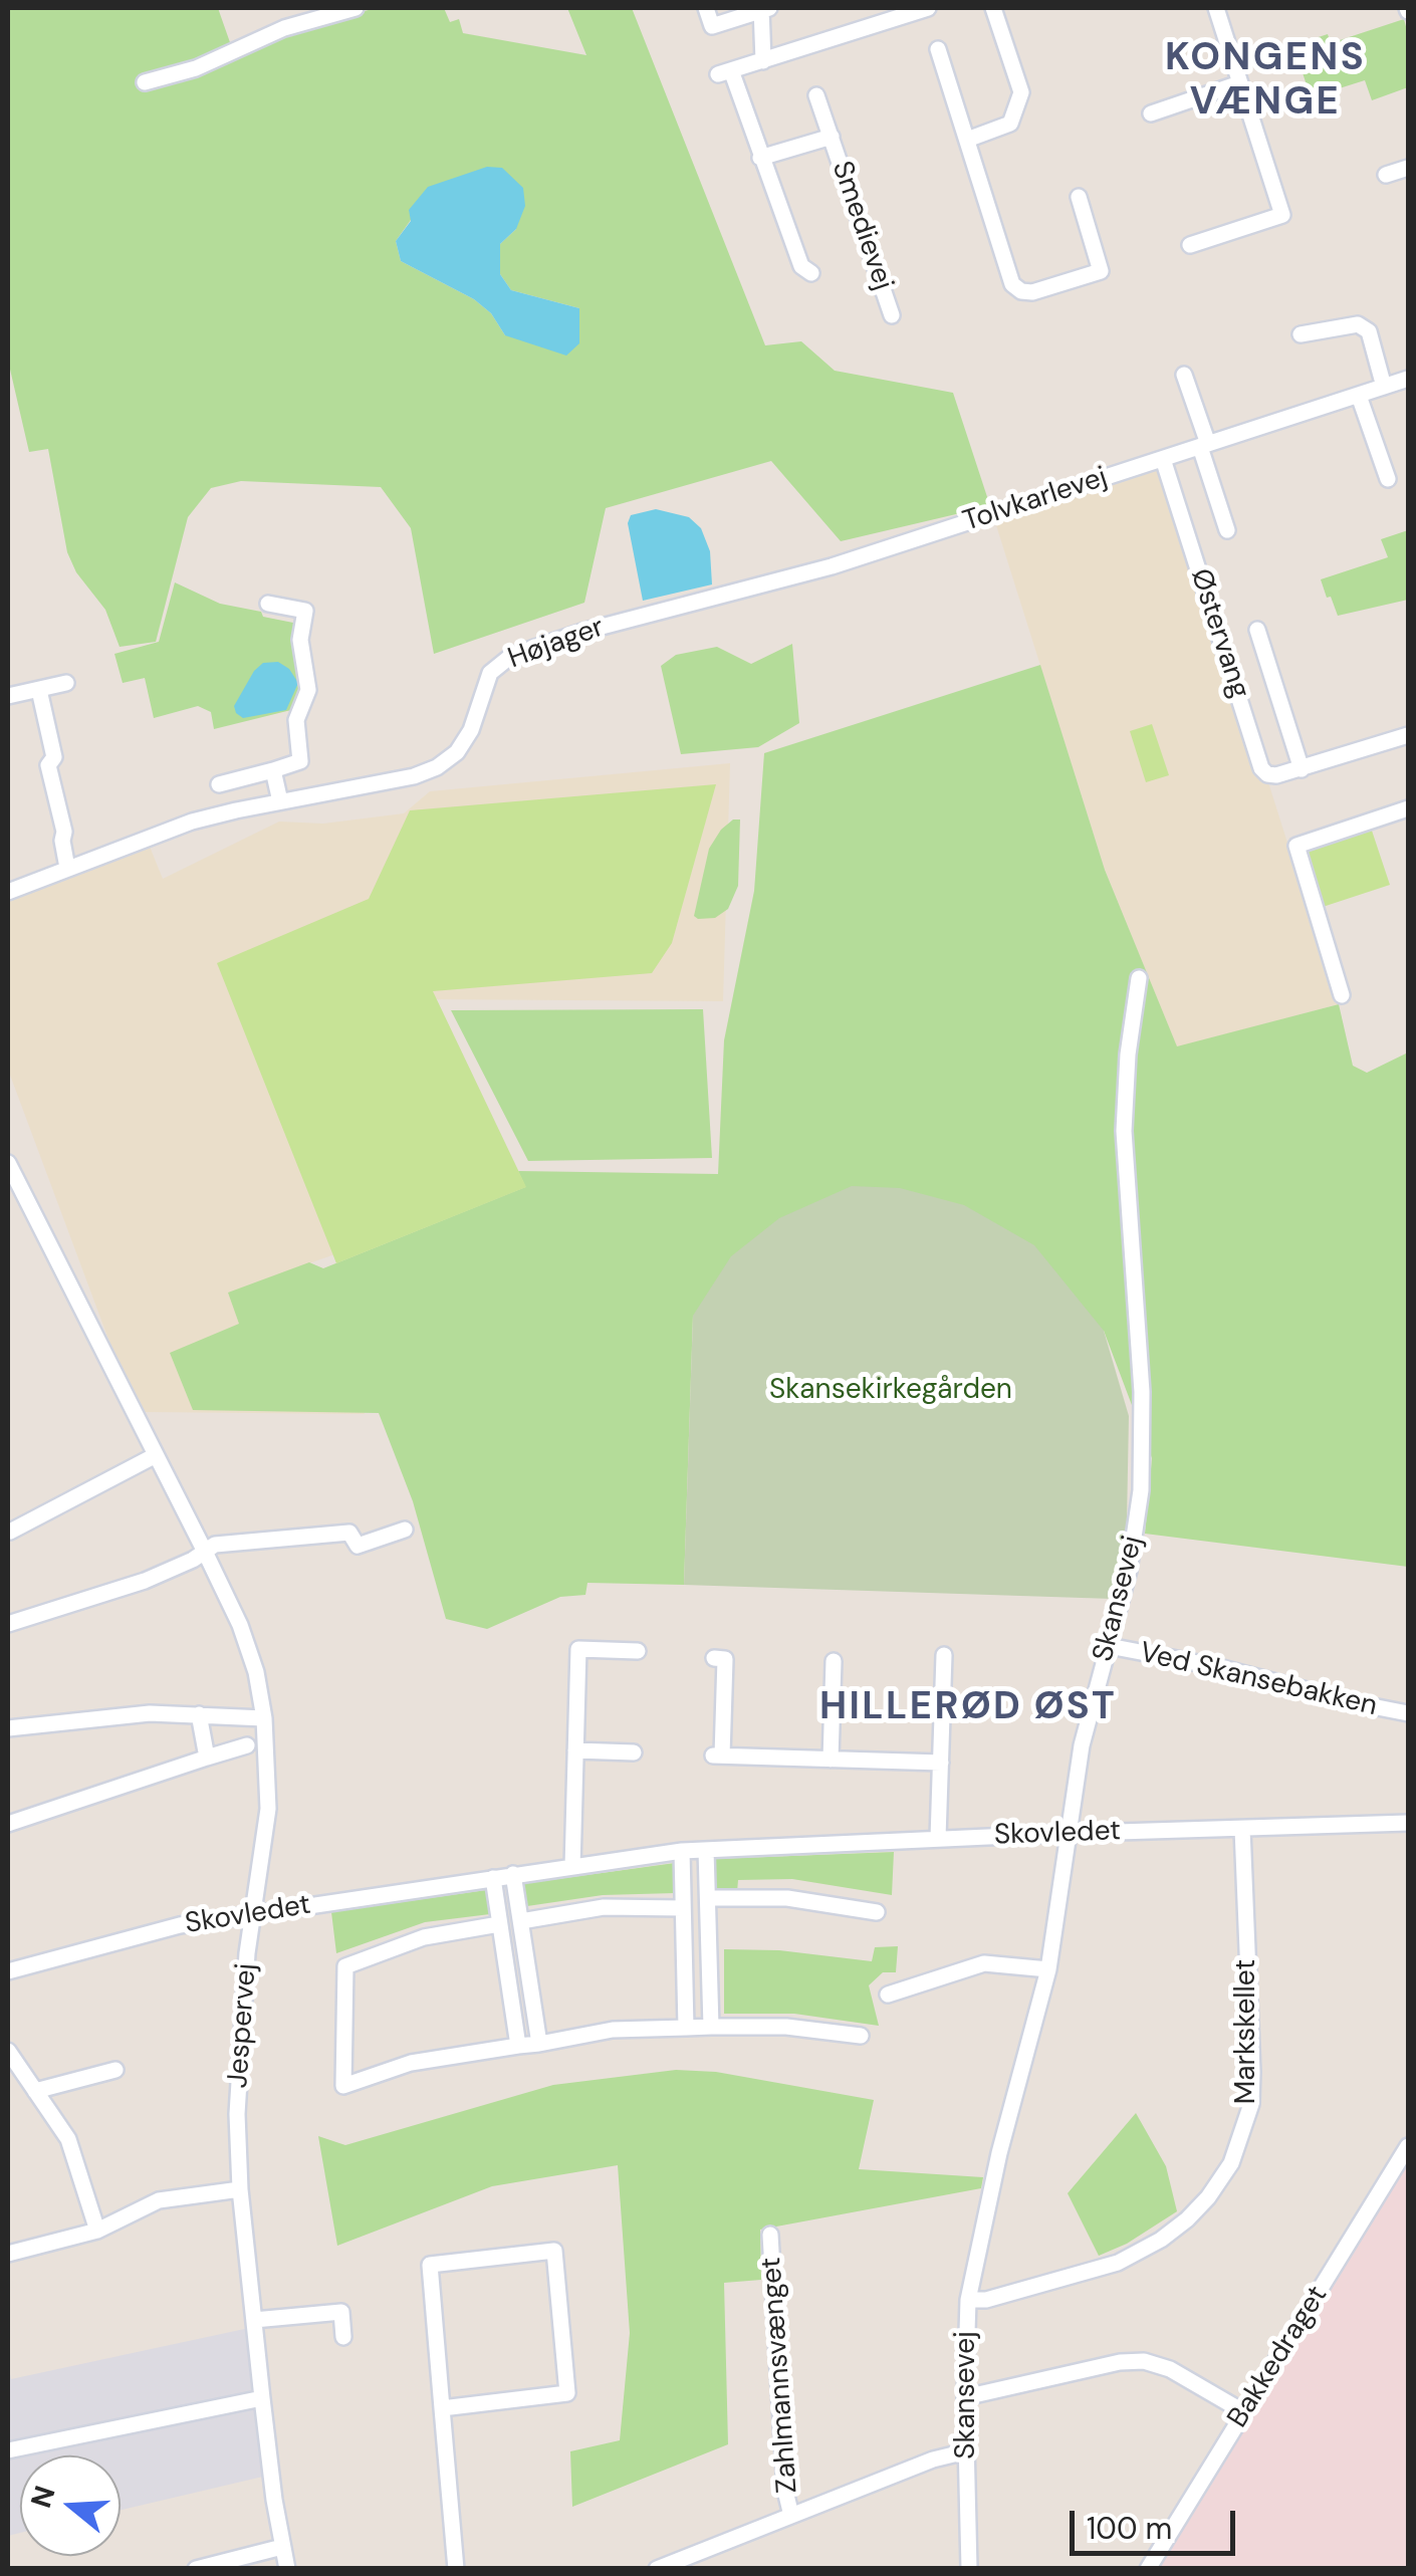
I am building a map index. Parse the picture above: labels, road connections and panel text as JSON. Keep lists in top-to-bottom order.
{
  "streets": {
    "street": [
      "Smedievej",
      "Tolvkarlevej",
      "Østervang",
      "Højager",
      "Skansevej",
      "Ved Skansebakken",
      "Skovledet",
      "Jespervej",
      "Markskellet",
      "Bakkedraget",
      "Zahlmannsvænget"
    ]
  },
  "crossings": [
    ["Tolvkarlevej", "Østervang"],
    ["Tolvkarlevej", "Højager"],
    ["Skansevej", "Ved Skansebakken"],
    ["Skansevej", "Skovledet"],
    ["Skansevej", "Markskellet"],
    ["Skovledet", "Jespervej"],
    ["Skovledet", "Markskellet"]
  ],
  "districts": ["KONGENS VÆNGE", "HILLERØD ØST"],
  "parks": ["Skansekirkegården"],
  "scale_bar": "100 m",
  "north": "left"
}
